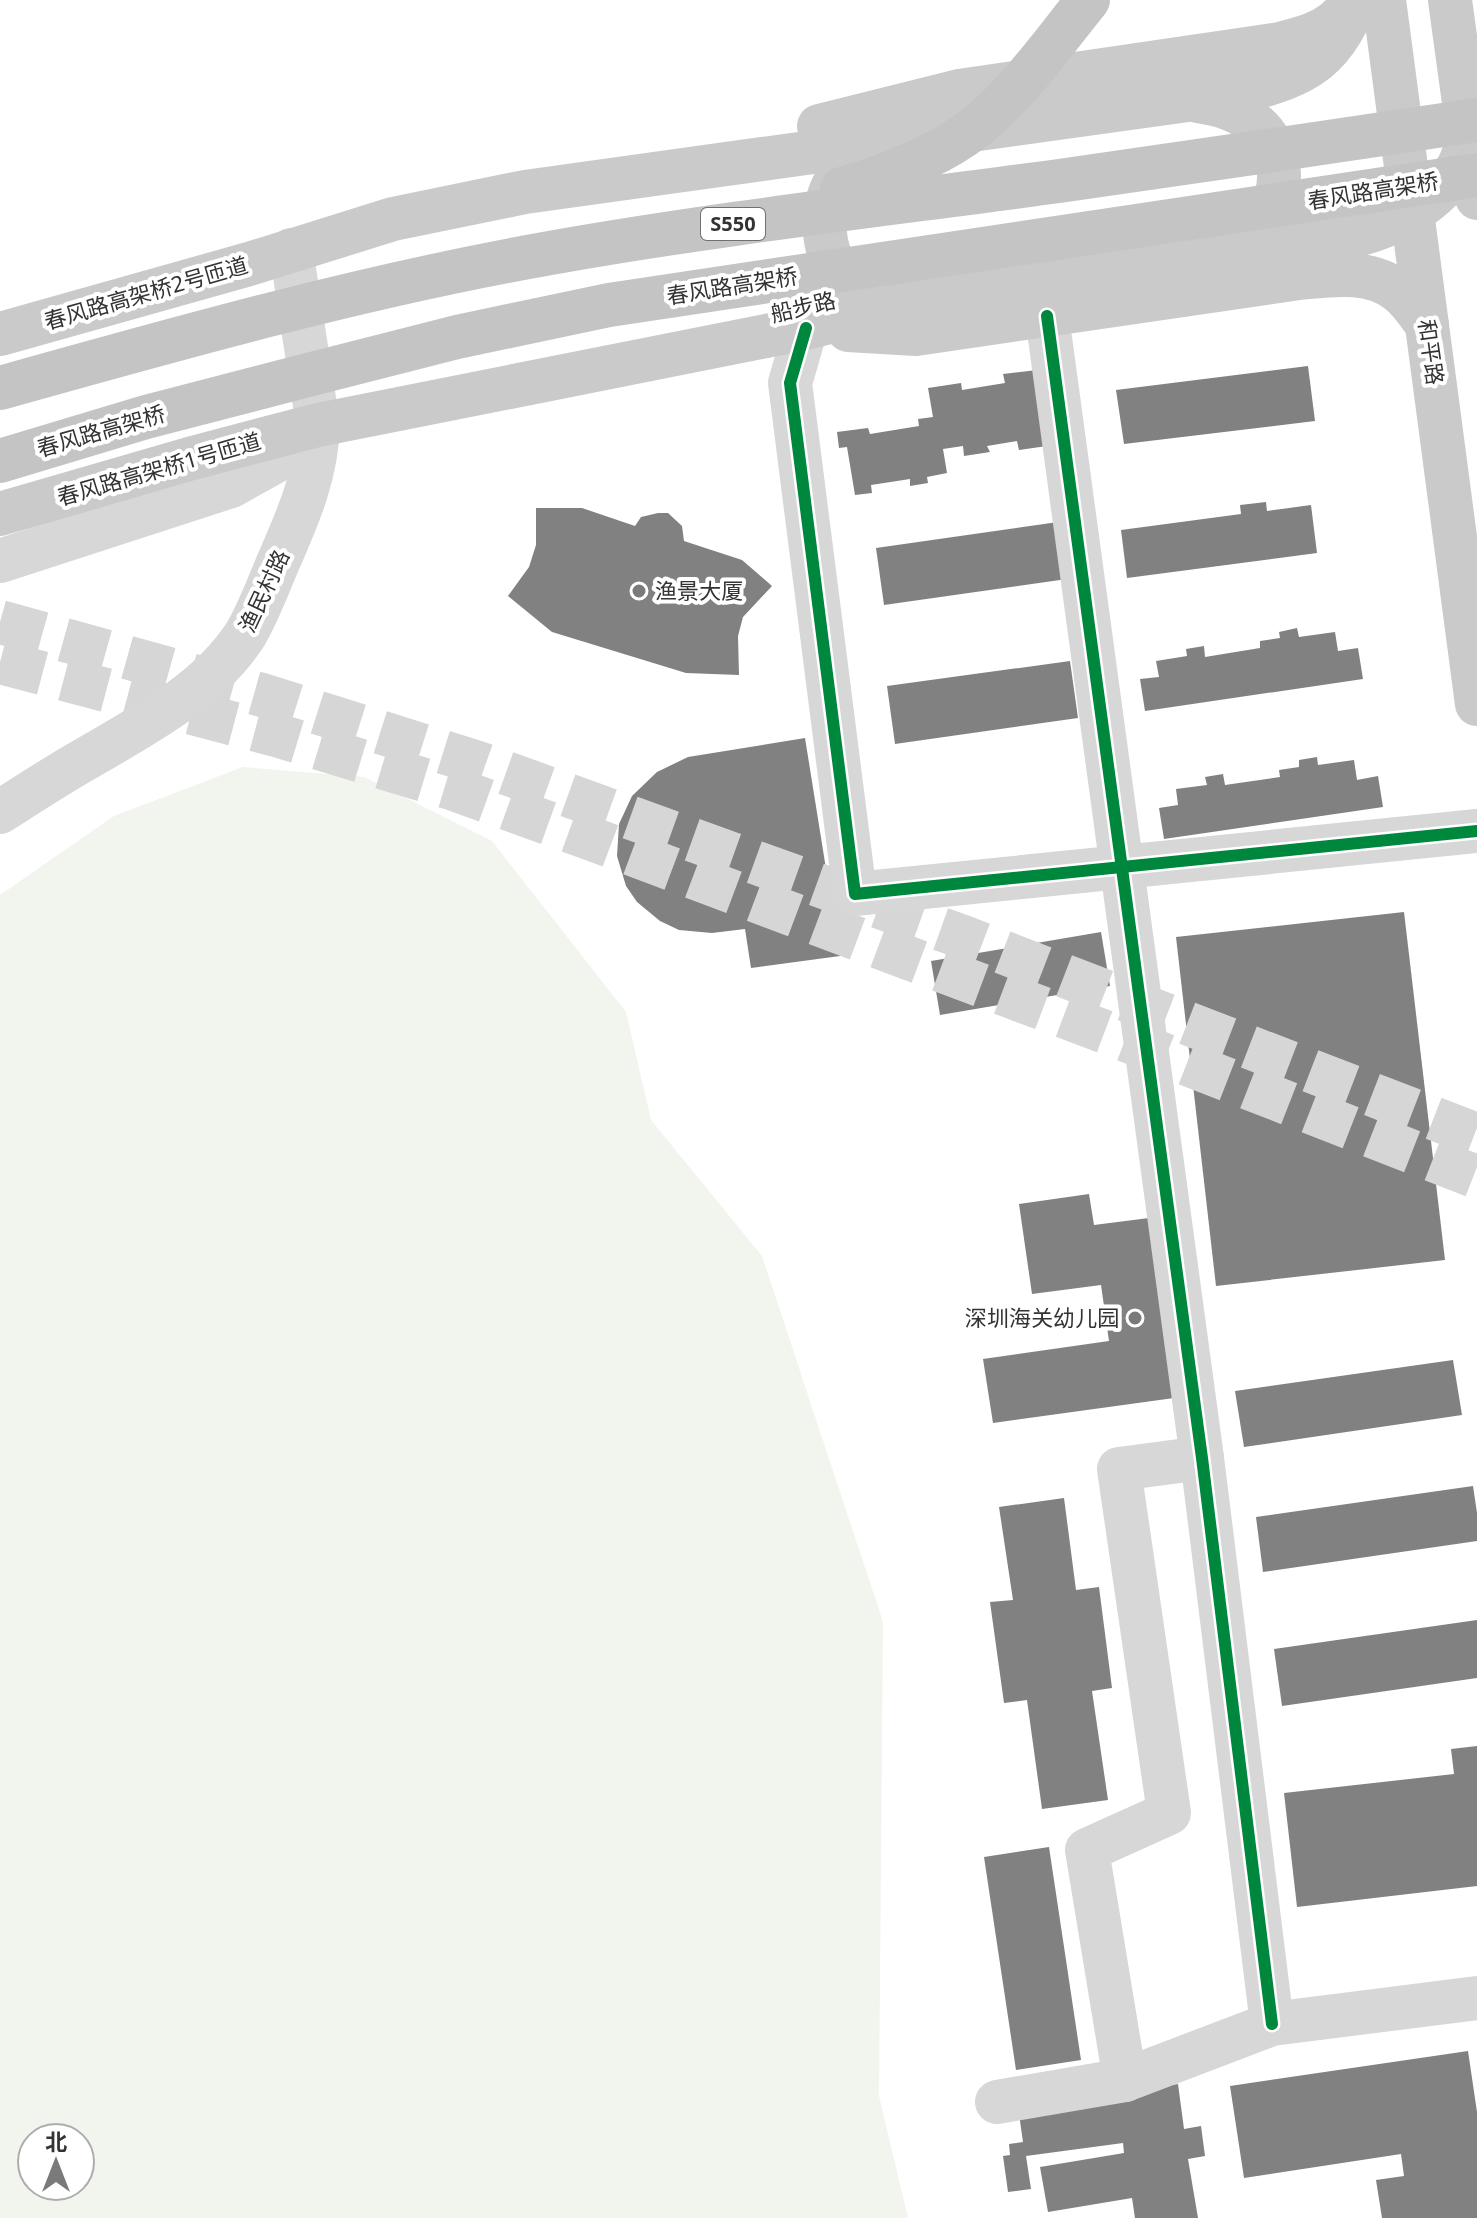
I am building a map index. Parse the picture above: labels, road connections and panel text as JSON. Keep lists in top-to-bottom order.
{
  "streets": {
    "highway": ["春风路高架桥", "S550"],
    "main road": [
      "春风路高架桥2号匝道",
      "船步路",
      "和平路",
      "春风路高架桥1号匝道"
    ],
    "street": ["渔民村路"]
  },
  "crossings": [
    ["春风路高架桥", "S550"],
    ["春风路高架桥", "船步路"],
    ["S550", "船步路"],
    ["春风路高架桥2号匝道", "渔民村路"],
    ["船步路", "和平路"],
    ["船步路", "春风路高架桥1号匝道"],
    ["船步路", "渔民村路"],
    ["春风路高架桥1号匝道", "渔民村路"]
  ],
  "places": ["渔景大厦", "深圳海关幼儿园"],
  "north": "top"
}
